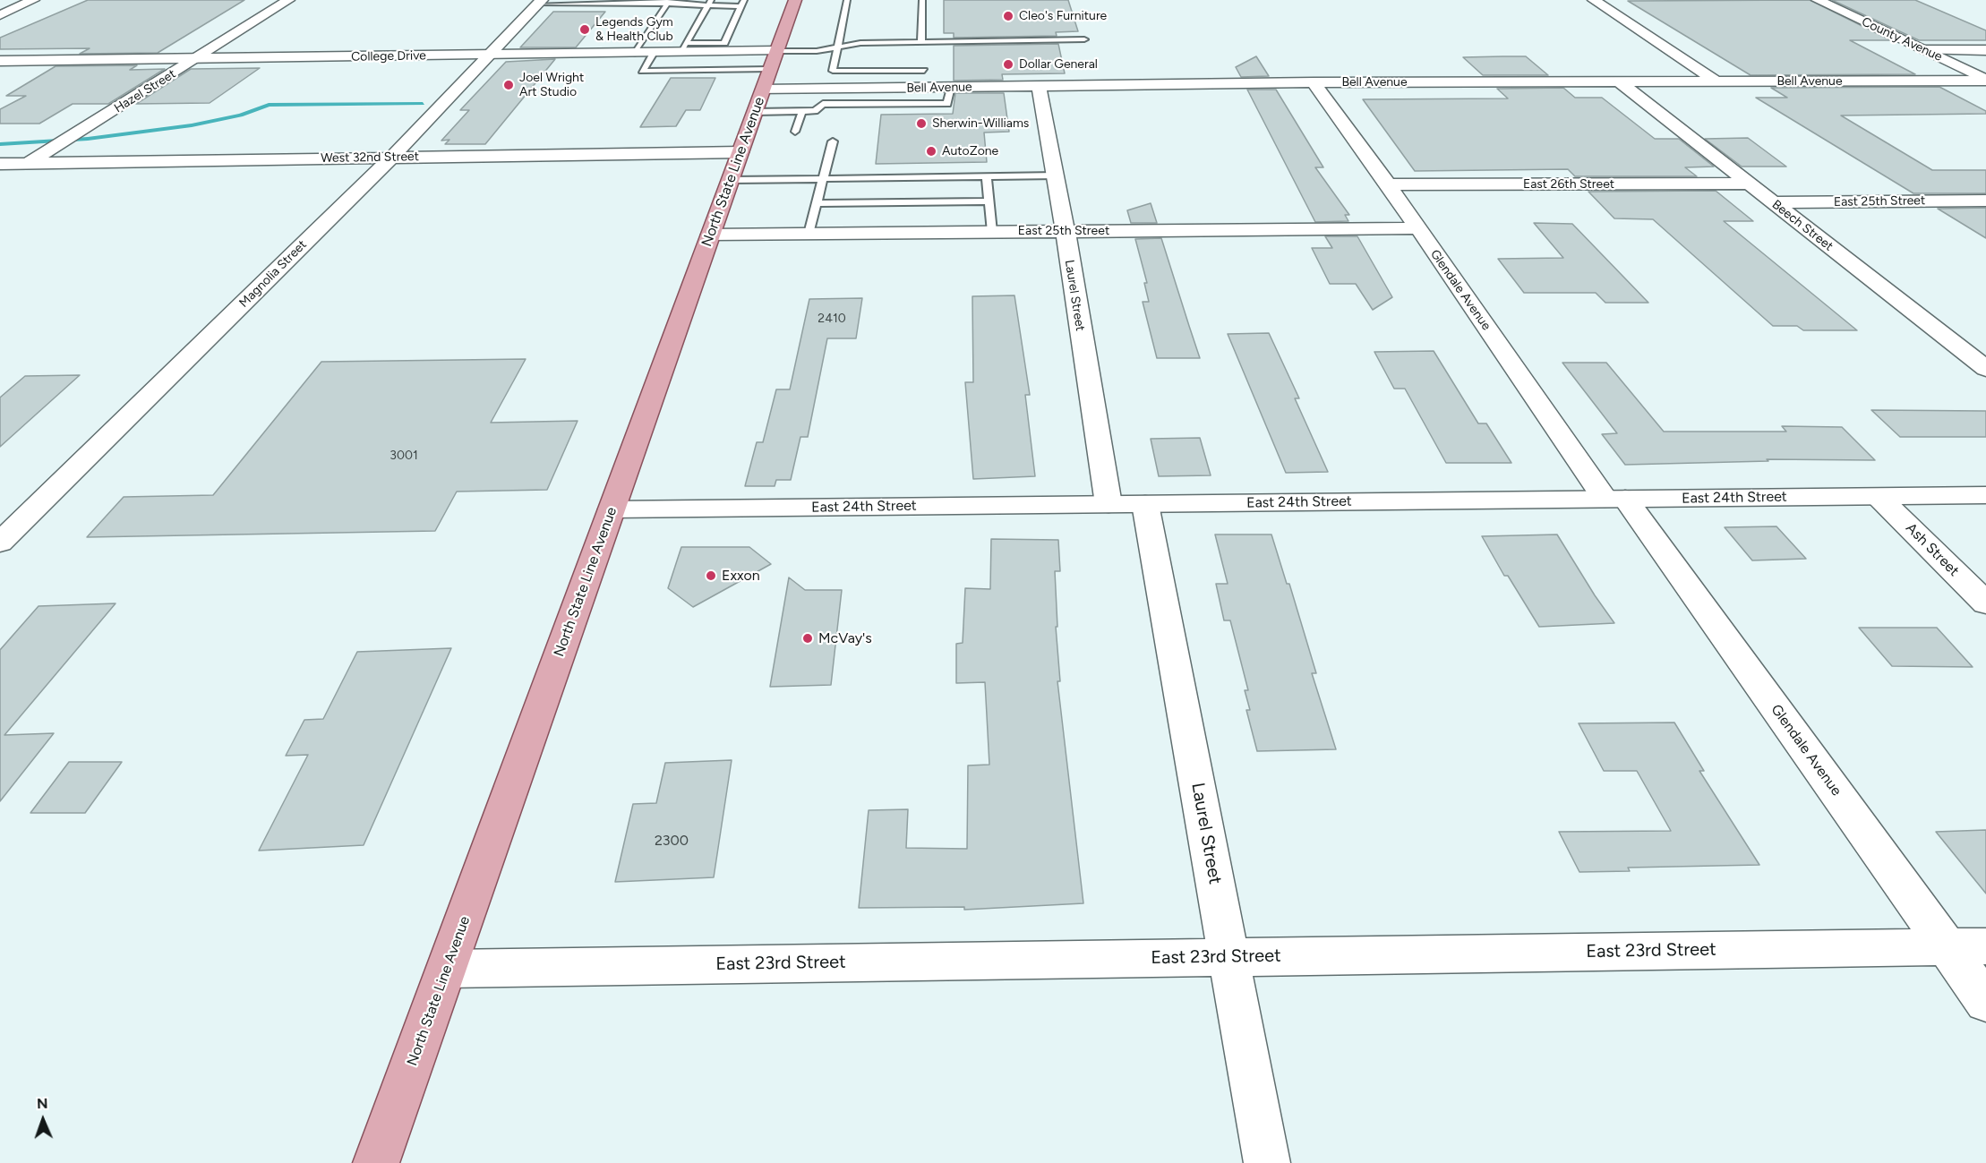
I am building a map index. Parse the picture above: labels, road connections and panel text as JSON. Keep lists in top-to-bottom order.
{
  "streets": {
    "main road": ["North State Line Avenue"],
    "street": [
      "County Avenue",
      "College Drive",
      "Bell Avenue",
      "Hazel Street",
      "West 32nd Street",
      "East 26th Street",
      "East 25th Street",
      "Beech Street",
      "Magnolia Street",
      "Glendale Avenue",
      "Laurel Street",
      "East 24th Street",
      "Ash Street",
      "East 23rd Street"
    ]
  },
  "crossings": [
    ["County Avenue", "Bell Avenue"],
    ["College Drive", "Hazel Street"],
    ["College Drive", "North State Line Avenue"],
    ["College Drive", "Magnolia Street"],
    ["Bell Avenue", "North State Line Avenue"],
    ["Bell Avenue", "Beech Street"],
    ["Bell Avenue", "Glendale Avenue"],
    ["Bell Avenue", "Laurel Street"],
    ["Hazel Street", "West 32nd Street"],
    ["West 32nd Street", "North State Line Avenue"],
    ["West 32nd Street", "Magnolia Street"],
    ["North State Line Avenue", "East 25th Street"],
    ["North State Line Avenue", "East 24th Street"],
    ["North State Line Avenue", "East 23rd Street"],
    ["East 26th Street", "Beech Street"],
    ["East 26th Street", "Glendale Avenue"],
    ["East 25th Street", "Beech Street"],
    ["East 25th Street", "Glendale Avenue"],
    ["East 25th Street", "Laurel Street"],
    ["Glendale Avenue", "East 24th Street"],
    ["Glendale Avenue", "East 23rd Street"],
    ["Laurel Street", "East 24th Street"],
    ["Laurel Street", "East 23rd Street"],
    ["East 24th Street", "Ash Street"]
  ],
  "places": [
    "Cleo's Furniture",
    "Legends Gym & Health Club",
    "Dollar General",
    "Joel Wright Art Studio",
    "Sherwin-Williams",
    "AutoZone",
    "Exxon",
    "McVay's"
  ],
  "house_numbers": ["2410", "3001", "2300"],
  "north": "top"
}
